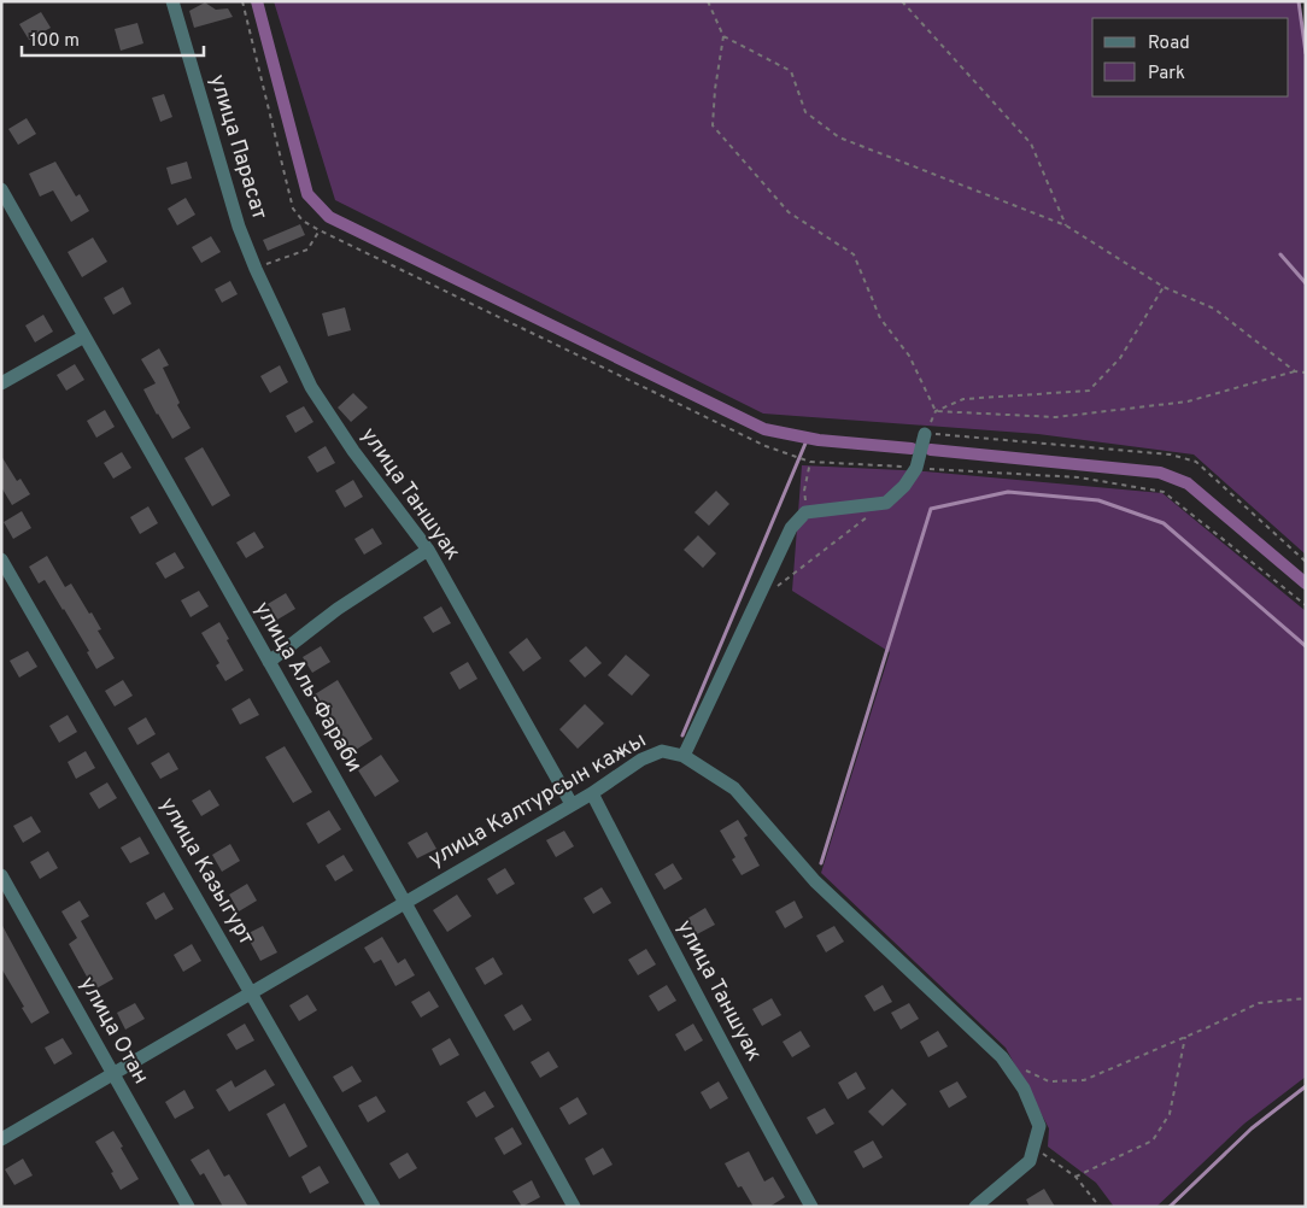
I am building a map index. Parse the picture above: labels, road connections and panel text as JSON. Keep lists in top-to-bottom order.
{
  "streets": {
    "street": [
      "улица Парасат",
      "улица Таншуак",
      "улица Аль-Фараби",
      "улица Калтурсын кажы",
      "улица Казыгурт",
      "улица Отан"
    ]
  },
  "crossings": [
    ["улица Парасат", "улица Таншуак"],
    ["улица Таншуак", "улица Калтурсын кажы"],
    ["улица Аль-Фараби", "улица Калтурсын кажы"],
    ["улица Калтурсын кажы", "улица Казыгурт"],
    ["улица Калтурсын кажы", "улица Отан"]
  ],
  "legend": ["Road", "Park"],
  "scale_bar": "100 m"
}
